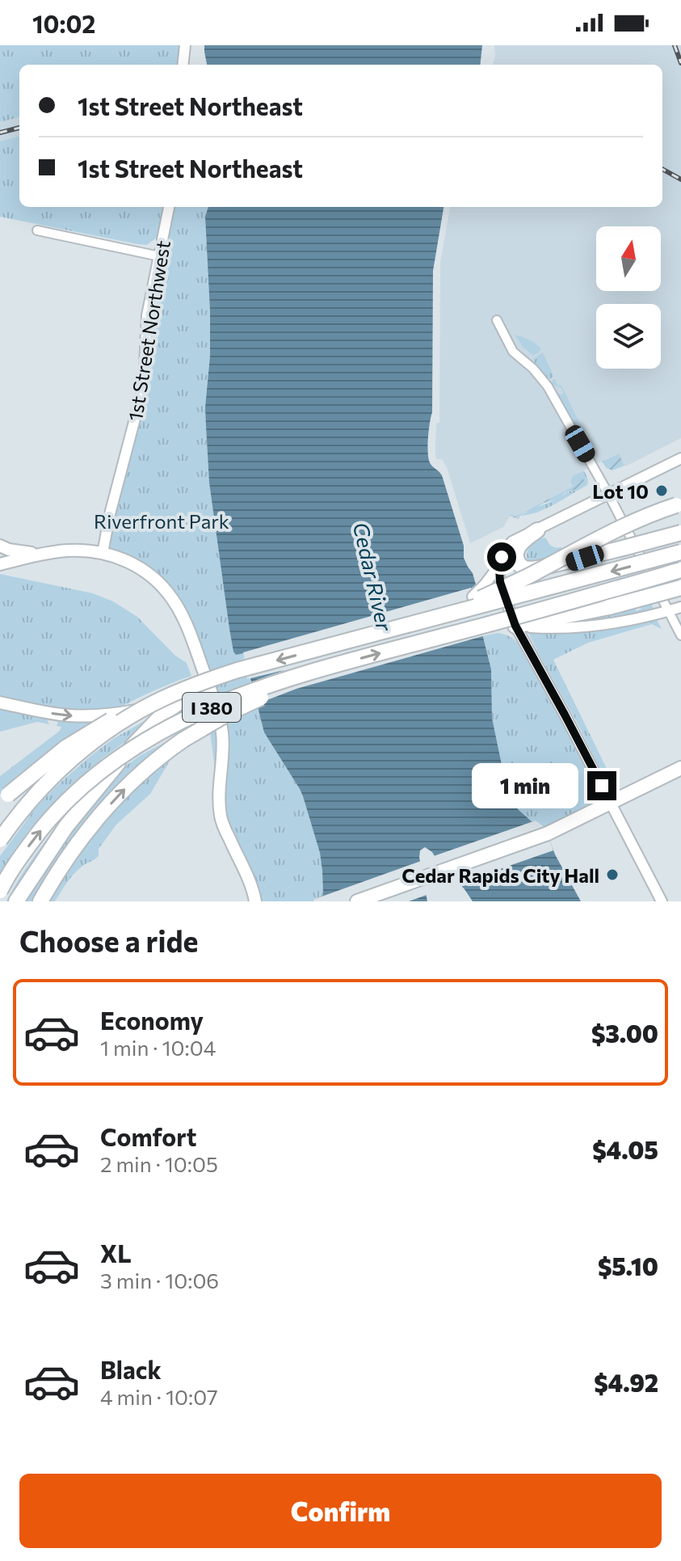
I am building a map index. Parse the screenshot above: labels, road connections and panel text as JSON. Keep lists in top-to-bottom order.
{
  "streets": {
    "highway": ["I 380"],
    "street": ["1st Street Northwest"]
  },
  "water": ["Cedar River"],
  "parks": ["Riverfront Park"],
  "places": ["Lot 10", "Cedar Rapids City Hall"],
  "north": "top",
  "page": {
    "status": "10:02",
    "banner": ["1st Street Northeast", "1st Street Northeast"],
    "bubble": "1 min",
    "heading": "Choose a ride",
    "list": [
      {
        "name": "Economy",
        "note": "1 min · 10:04",
        "value": "$3.00"
      },
      {
        "name": "Comfort",
        "note": "2 min · 10:05",
        "value": "$4.05"
      },
      {
        "name": "XL",
        "note": "3 min · 10:06",
        "value": "$5.10"
      },
      {
        "name": "Black",
        "note": "4 min · 10:07",
        "value": "$4.92"
      }
    ],
    "buttons": "Confirm"
  }
}
